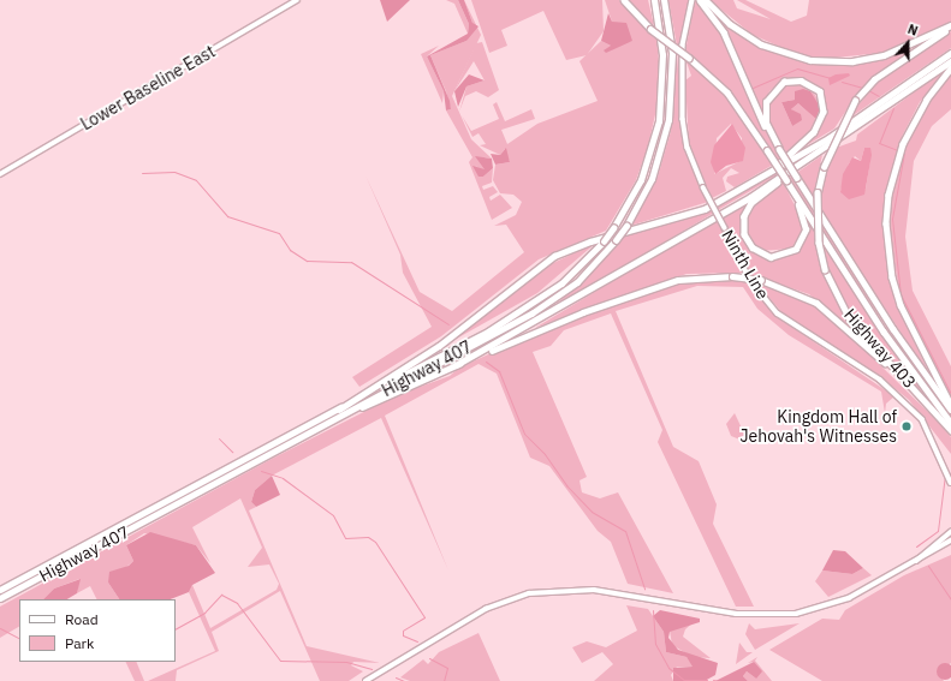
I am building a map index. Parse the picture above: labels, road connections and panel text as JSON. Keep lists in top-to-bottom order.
{
  "streets": {
    "highway": ["Highway 403", "Highway 407"],
    "main road": ["Lower Baseline East", "Ninth Line"]
  },
  "places": ["Kingdom Hall of Jehovah's Witnesses"],
  "legend": ["Road", "Park"],
  "north": "top"
}
